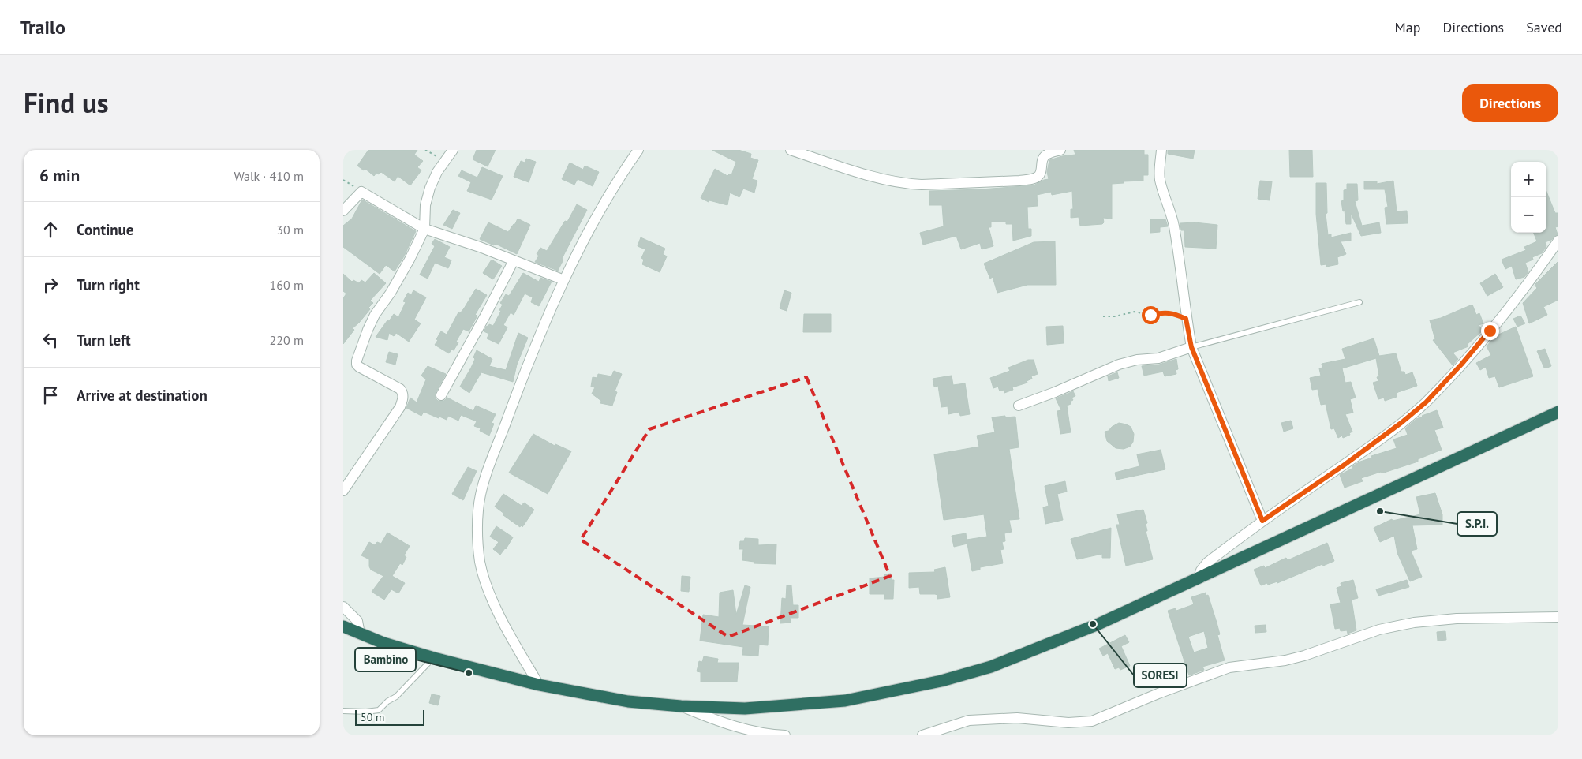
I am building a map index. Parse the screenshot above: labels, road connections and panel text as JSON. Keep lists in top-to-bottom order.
{
  "places": ["S.P.I.", "SORESI", "Bambino"],
  "scale_bar": "50 m",
  "page": {
    "header": "Trailo",
    "nav": ["Map", "Directions", "Saved"],
    "title": "Find us",
    "buttons": "Directions",
    "heading": ["6 min", "Walk · 410 m"],
    "map_buttons": ["+", "−"],
    "list": [
      ["Continue", "30 m"],
      ["Turn right", "160 m"],
      ["Turn left", "220 m"],
      "Arrive at destination"
    ],
    "scale": "50 m"
  }
}
